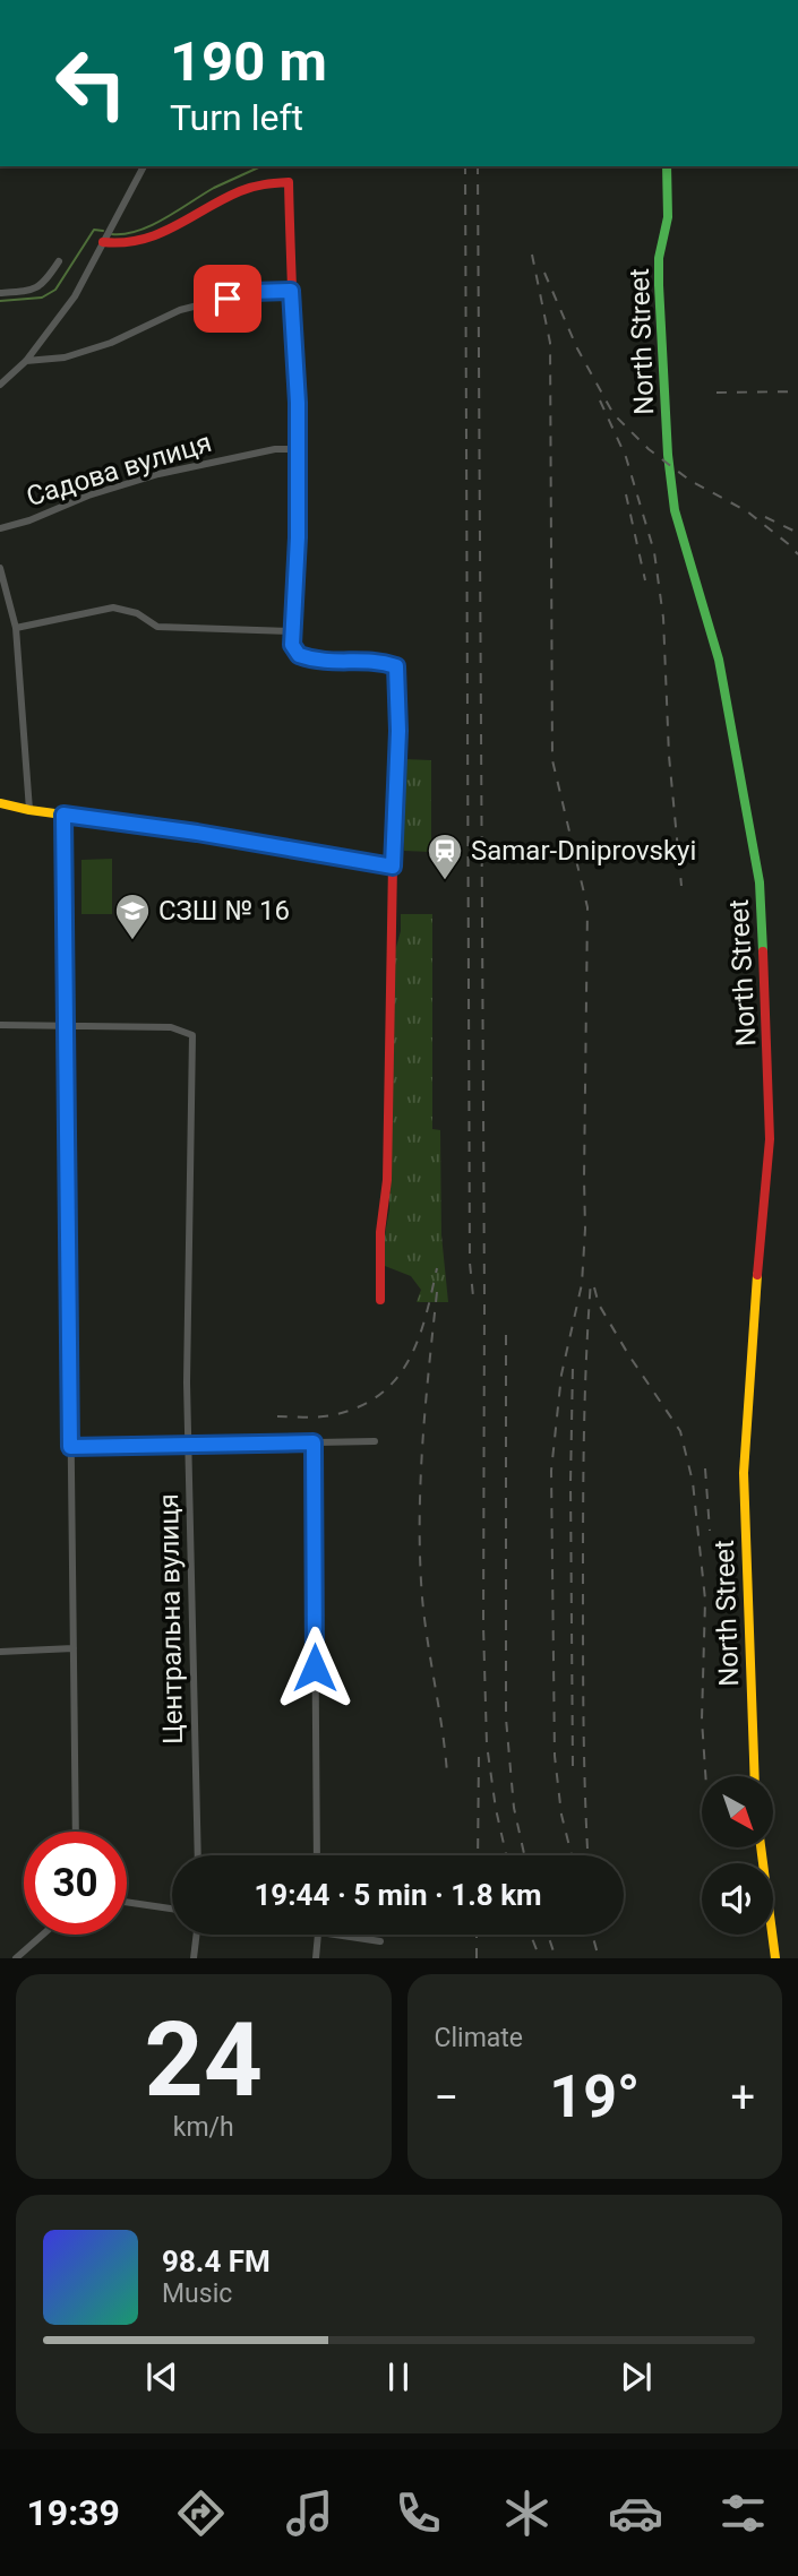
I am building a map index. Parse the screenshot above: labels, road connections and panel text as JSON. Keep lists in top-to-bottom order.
{
  "streets": {
    "street": ["North Street", "Садова вулиця", "Центральна вулиця"]
  },
  "places": {
    "station": ["Samar-Dniprovskyi"],
    "school or university": ["СЗШ № 16"]
  },
  "north": "bottom right",
  "page": {
    "turn": ["190 m", "Turn left"],
    "limit": "30",
    "trip": "19:44 · 5 min · 1.8 km",
    "tile": [
      ["24", "km/h"],
      "Climate"
    ],
    "heat": ["−", "19°", "+"],
    "song": ["98.4 FM", "Music"],
    "tabs": "19:39"
  }
}
